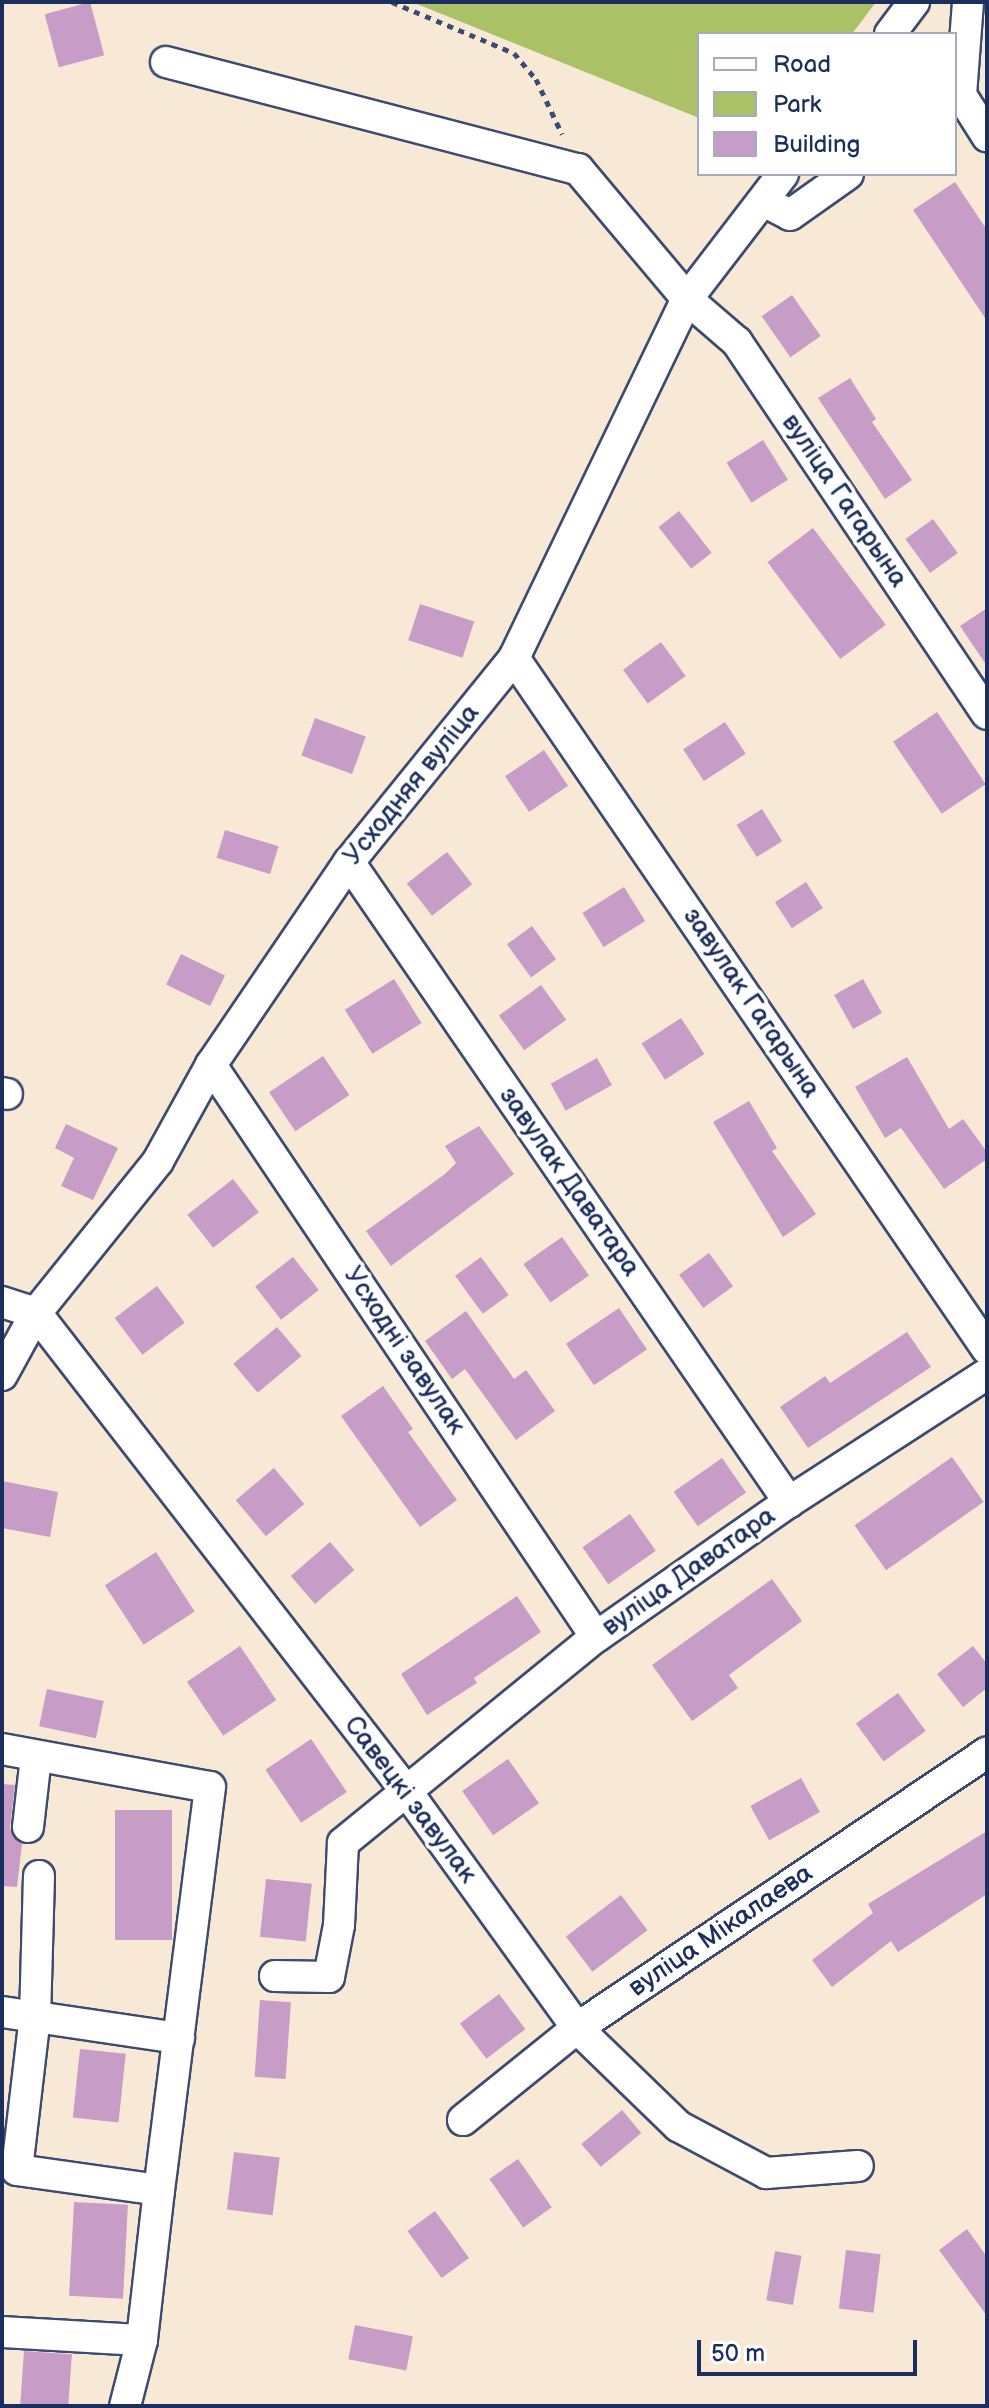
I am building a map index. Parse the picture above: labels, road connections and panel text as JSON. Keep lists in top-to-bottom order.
{
  "streets": {
    "street": [
      "вуліца Гагарына",
      "Усходняя вуліца",
      "завулак Гагарына",
      "завулак Даватара",
      "Усходні завулак",
      "вуліца Даватара",
      "Савецкі завулак",
      "вуліца Мікалаева"
    ]
  },
  "crossings": [
    ["вуліца Гагарына", "Усходняя вуліца"],
    ["Усходняя вуліца", "завулак Гагарына"],
    ["Усходняя вуліца", "завулак Даватара"],
    ["Усходняя вуліца", "Усходні завулак"],
    ["Усходняя вуліца", "Савецкі завулак"],
    ["завулак Даватара", "вуліца Даватара"],
    ["Усходні завулак", "вуліца Даватара"],
    ["вуліца Даватара", "Савецкі завулак"],
    ["Савецкі завулак", "вуліца Мікалаева"]
  ],
  "legend": ["Road", "Park", "Building"],
  "scale_bar": "50 m"
}
